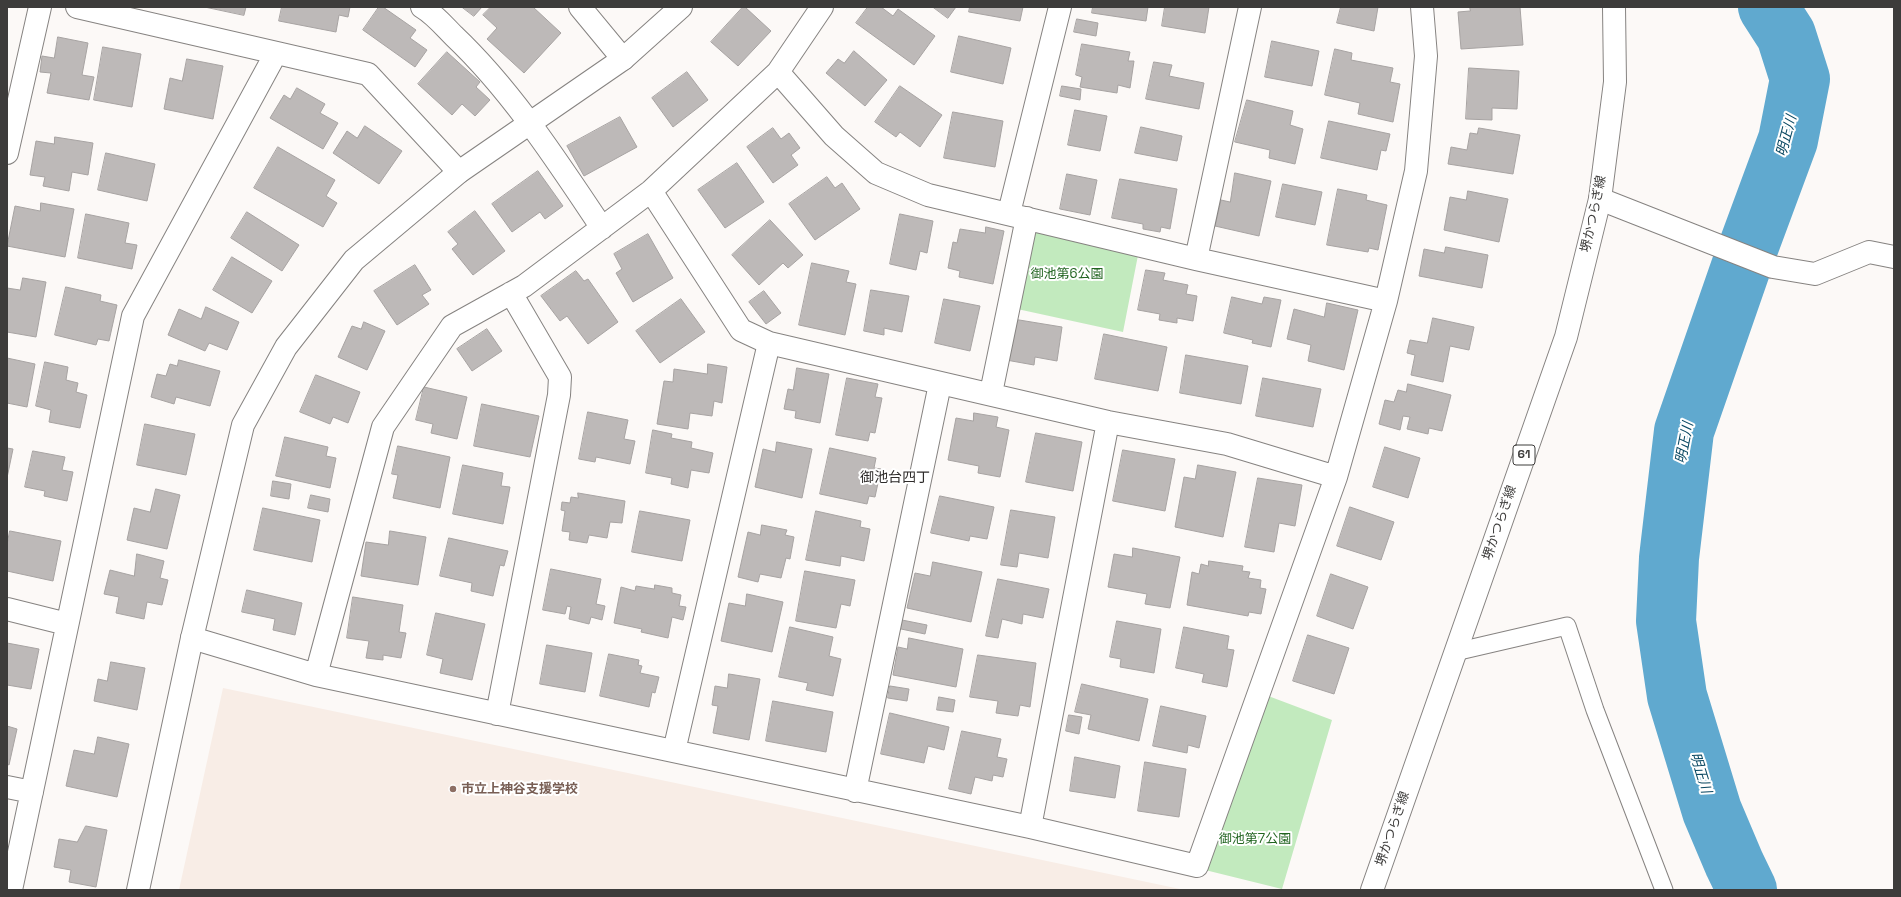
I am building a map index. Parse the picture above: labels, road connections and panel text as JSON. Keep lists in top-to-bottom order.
{
  "streets": {
    "street": ["堺かつらぎ線", "61"]
  },
  "districts": ["御池台四丁"],
  "water": ["明正川"],
  "parks": ["御池第6公園", "御池第7公園"],
  "places": ["市立上神谷支援学校"]
}
